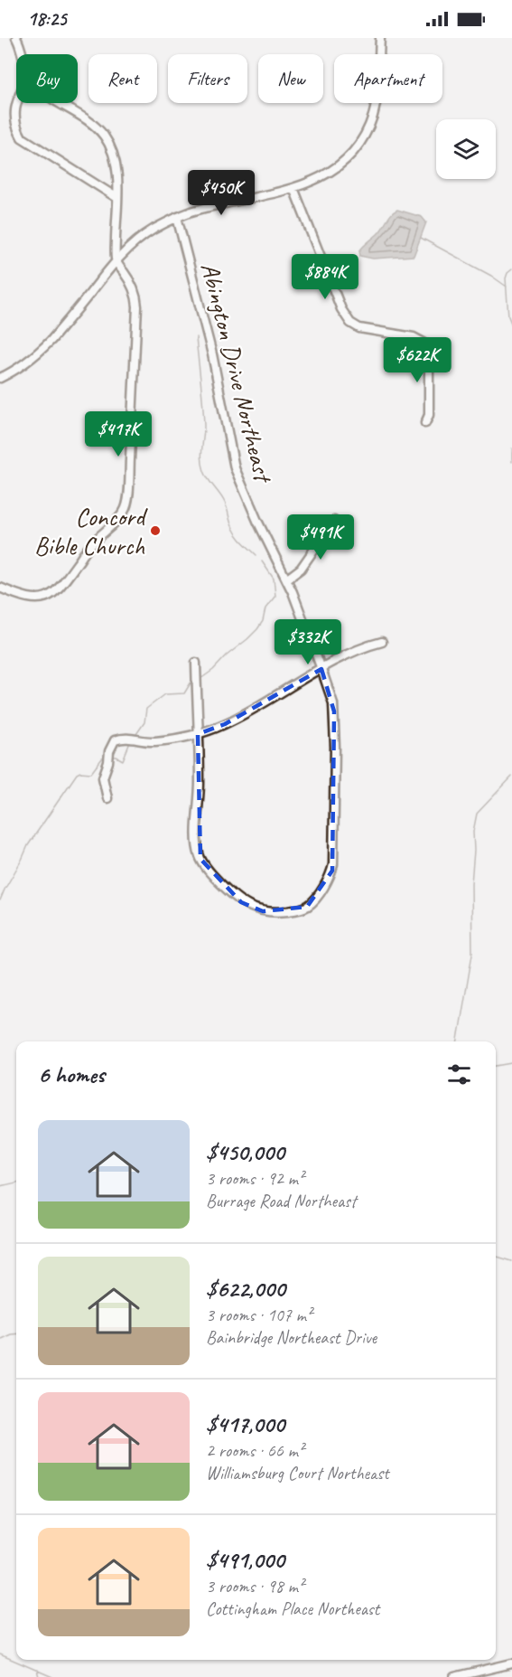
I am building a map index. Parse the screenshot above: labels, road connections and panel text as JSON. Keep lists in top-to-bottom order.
{
  "streets": {
    "street": ["Abington Drive Northeast"]
  },
  "places": ["Concord Bible Church"],
  "page": {
    "status": "18:25",
    "chip": [
      "Buy",
      "Rent",
      "Filters",
      "New",
      "Apartment"
    ],
    "price": [
      "$450K",
      "$884K",
      "$622K",
      "$417K",
      "$491K",
      "$332K"
    ],
    "heading": "6 homes",
    "list": [
      {
        "name": "$450,000",
        "note": "3 rooms · 92 m² · Burrage Road Northeast"
      },
      {
        "name": "$622,000",
        "note": "3 rooms · 107 m² · Bainbridge Northeast Drive"
      },
      {
        "name": "$417,000",
        "note": "2 rooms · 66 m² · Williamsburg Court Northeast"
      },
      {
        "name": "$491,000",
        "note": "3 rooms · 98 m² · Cottingham Place Northeast"
      }
    ]
  }
}
